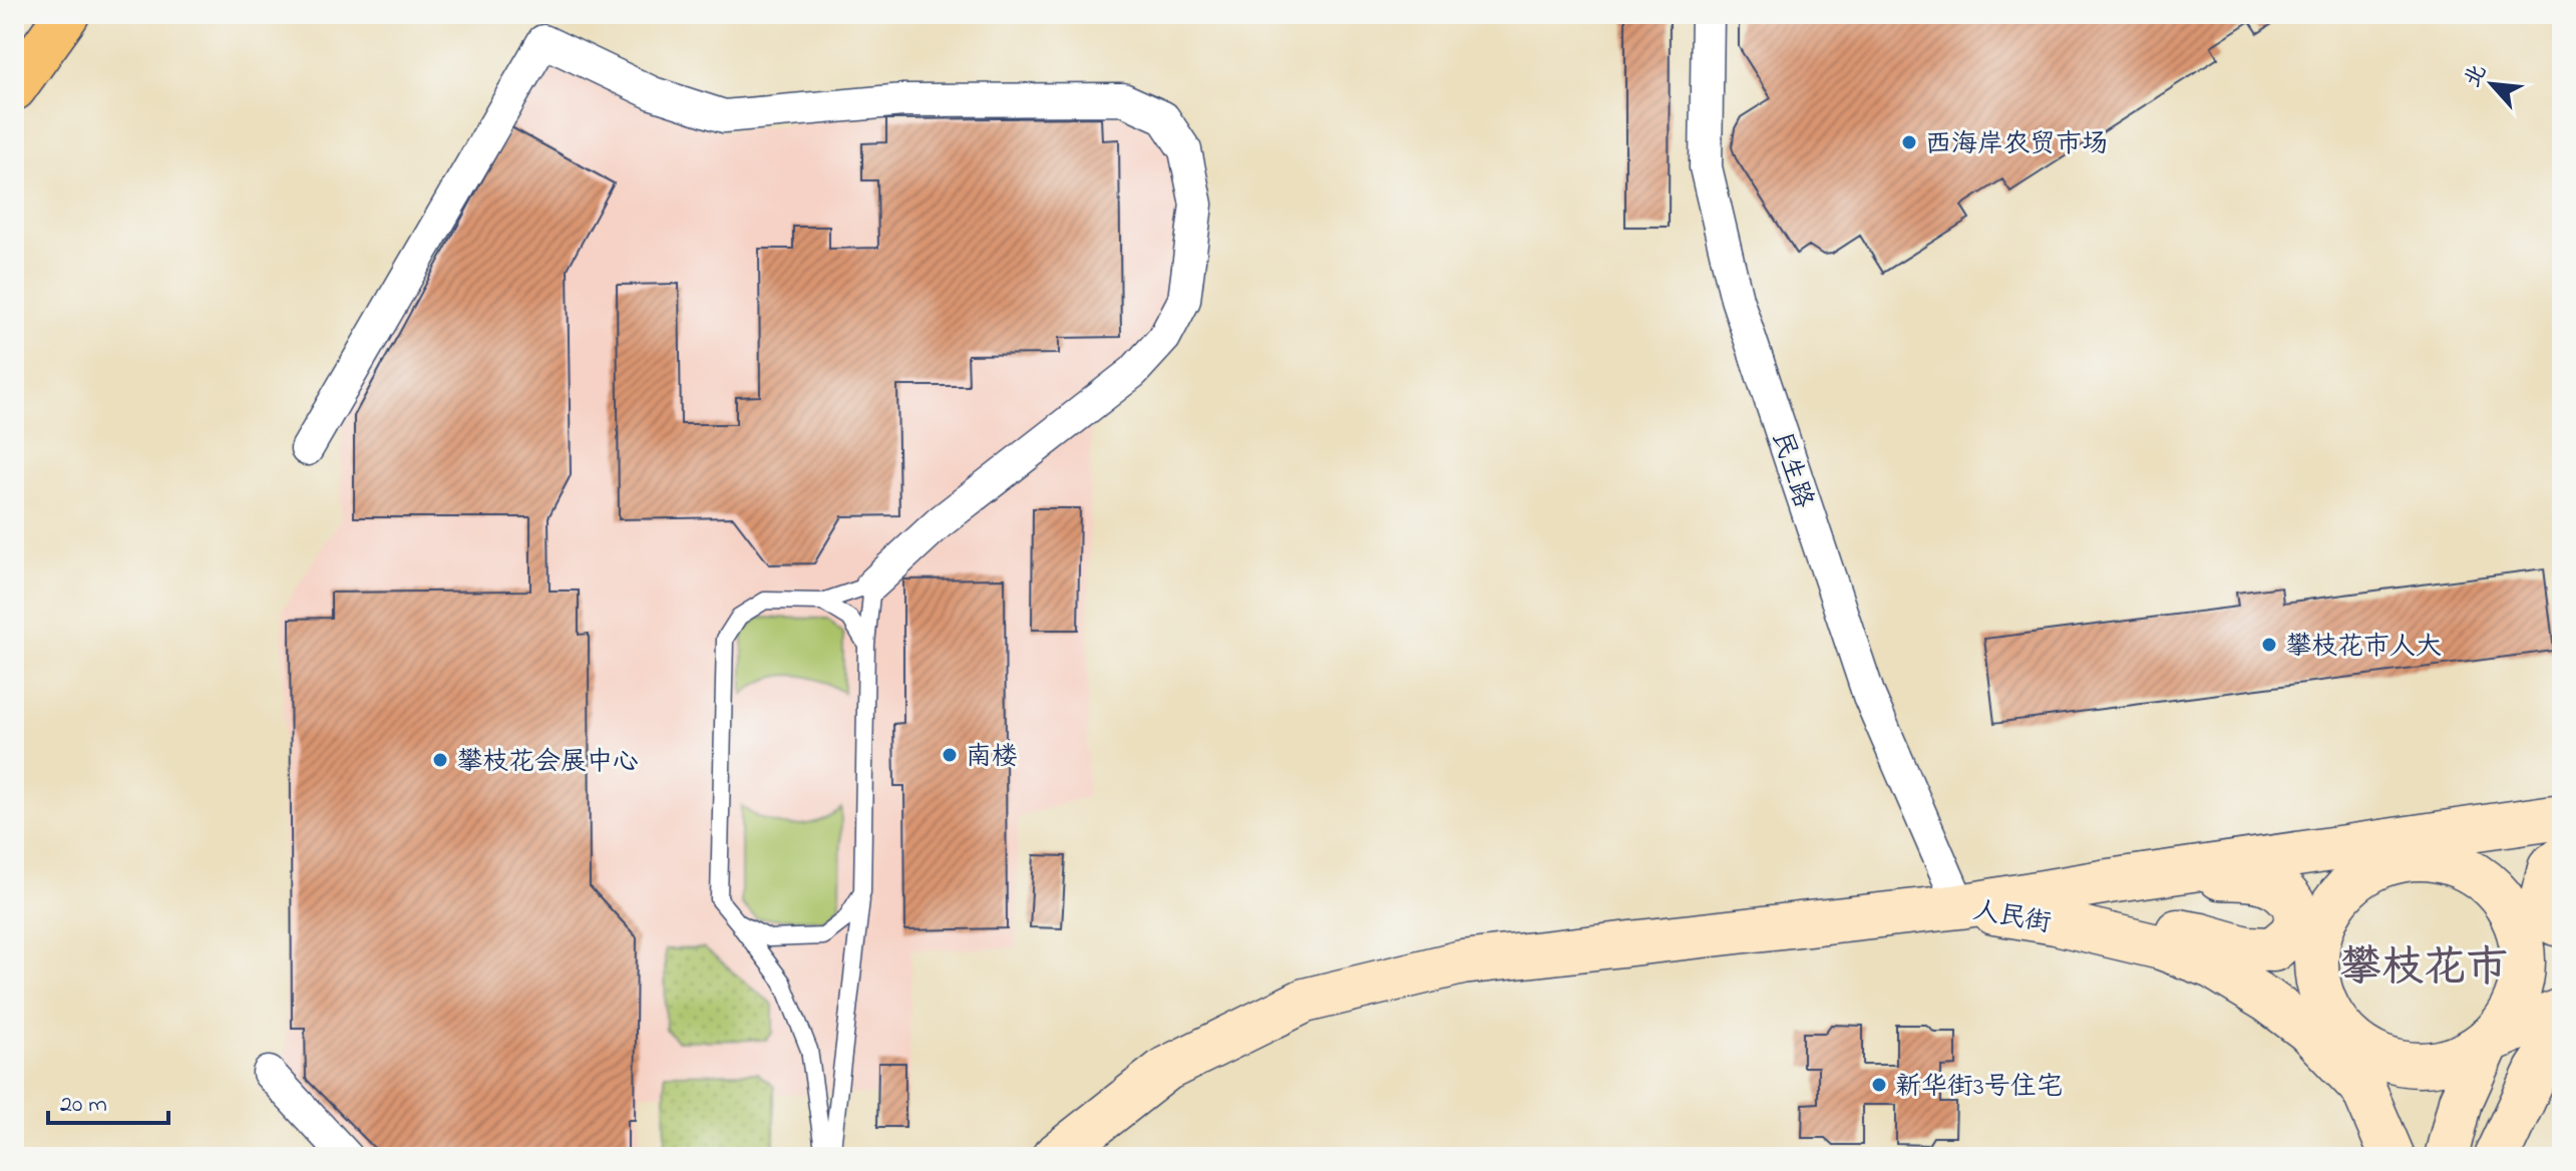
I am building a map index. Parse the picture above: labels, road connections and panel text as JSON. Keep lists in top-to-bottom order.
{
  "streets": {
    "street": ["民生路", "人民街"]
  },
  "crossings": [
    ["民生路", "人民街"]
  ],
  "districts": ["攀枝花市"],
  "places": [
    "西海岸农贸市场",
    "攀枝花市人大",
    "南楼",
    "攀枝花会展中心",
    "新华街3号住宅"
  ],
  "scale_bar": "20 m",
  "north": "top left"
}
